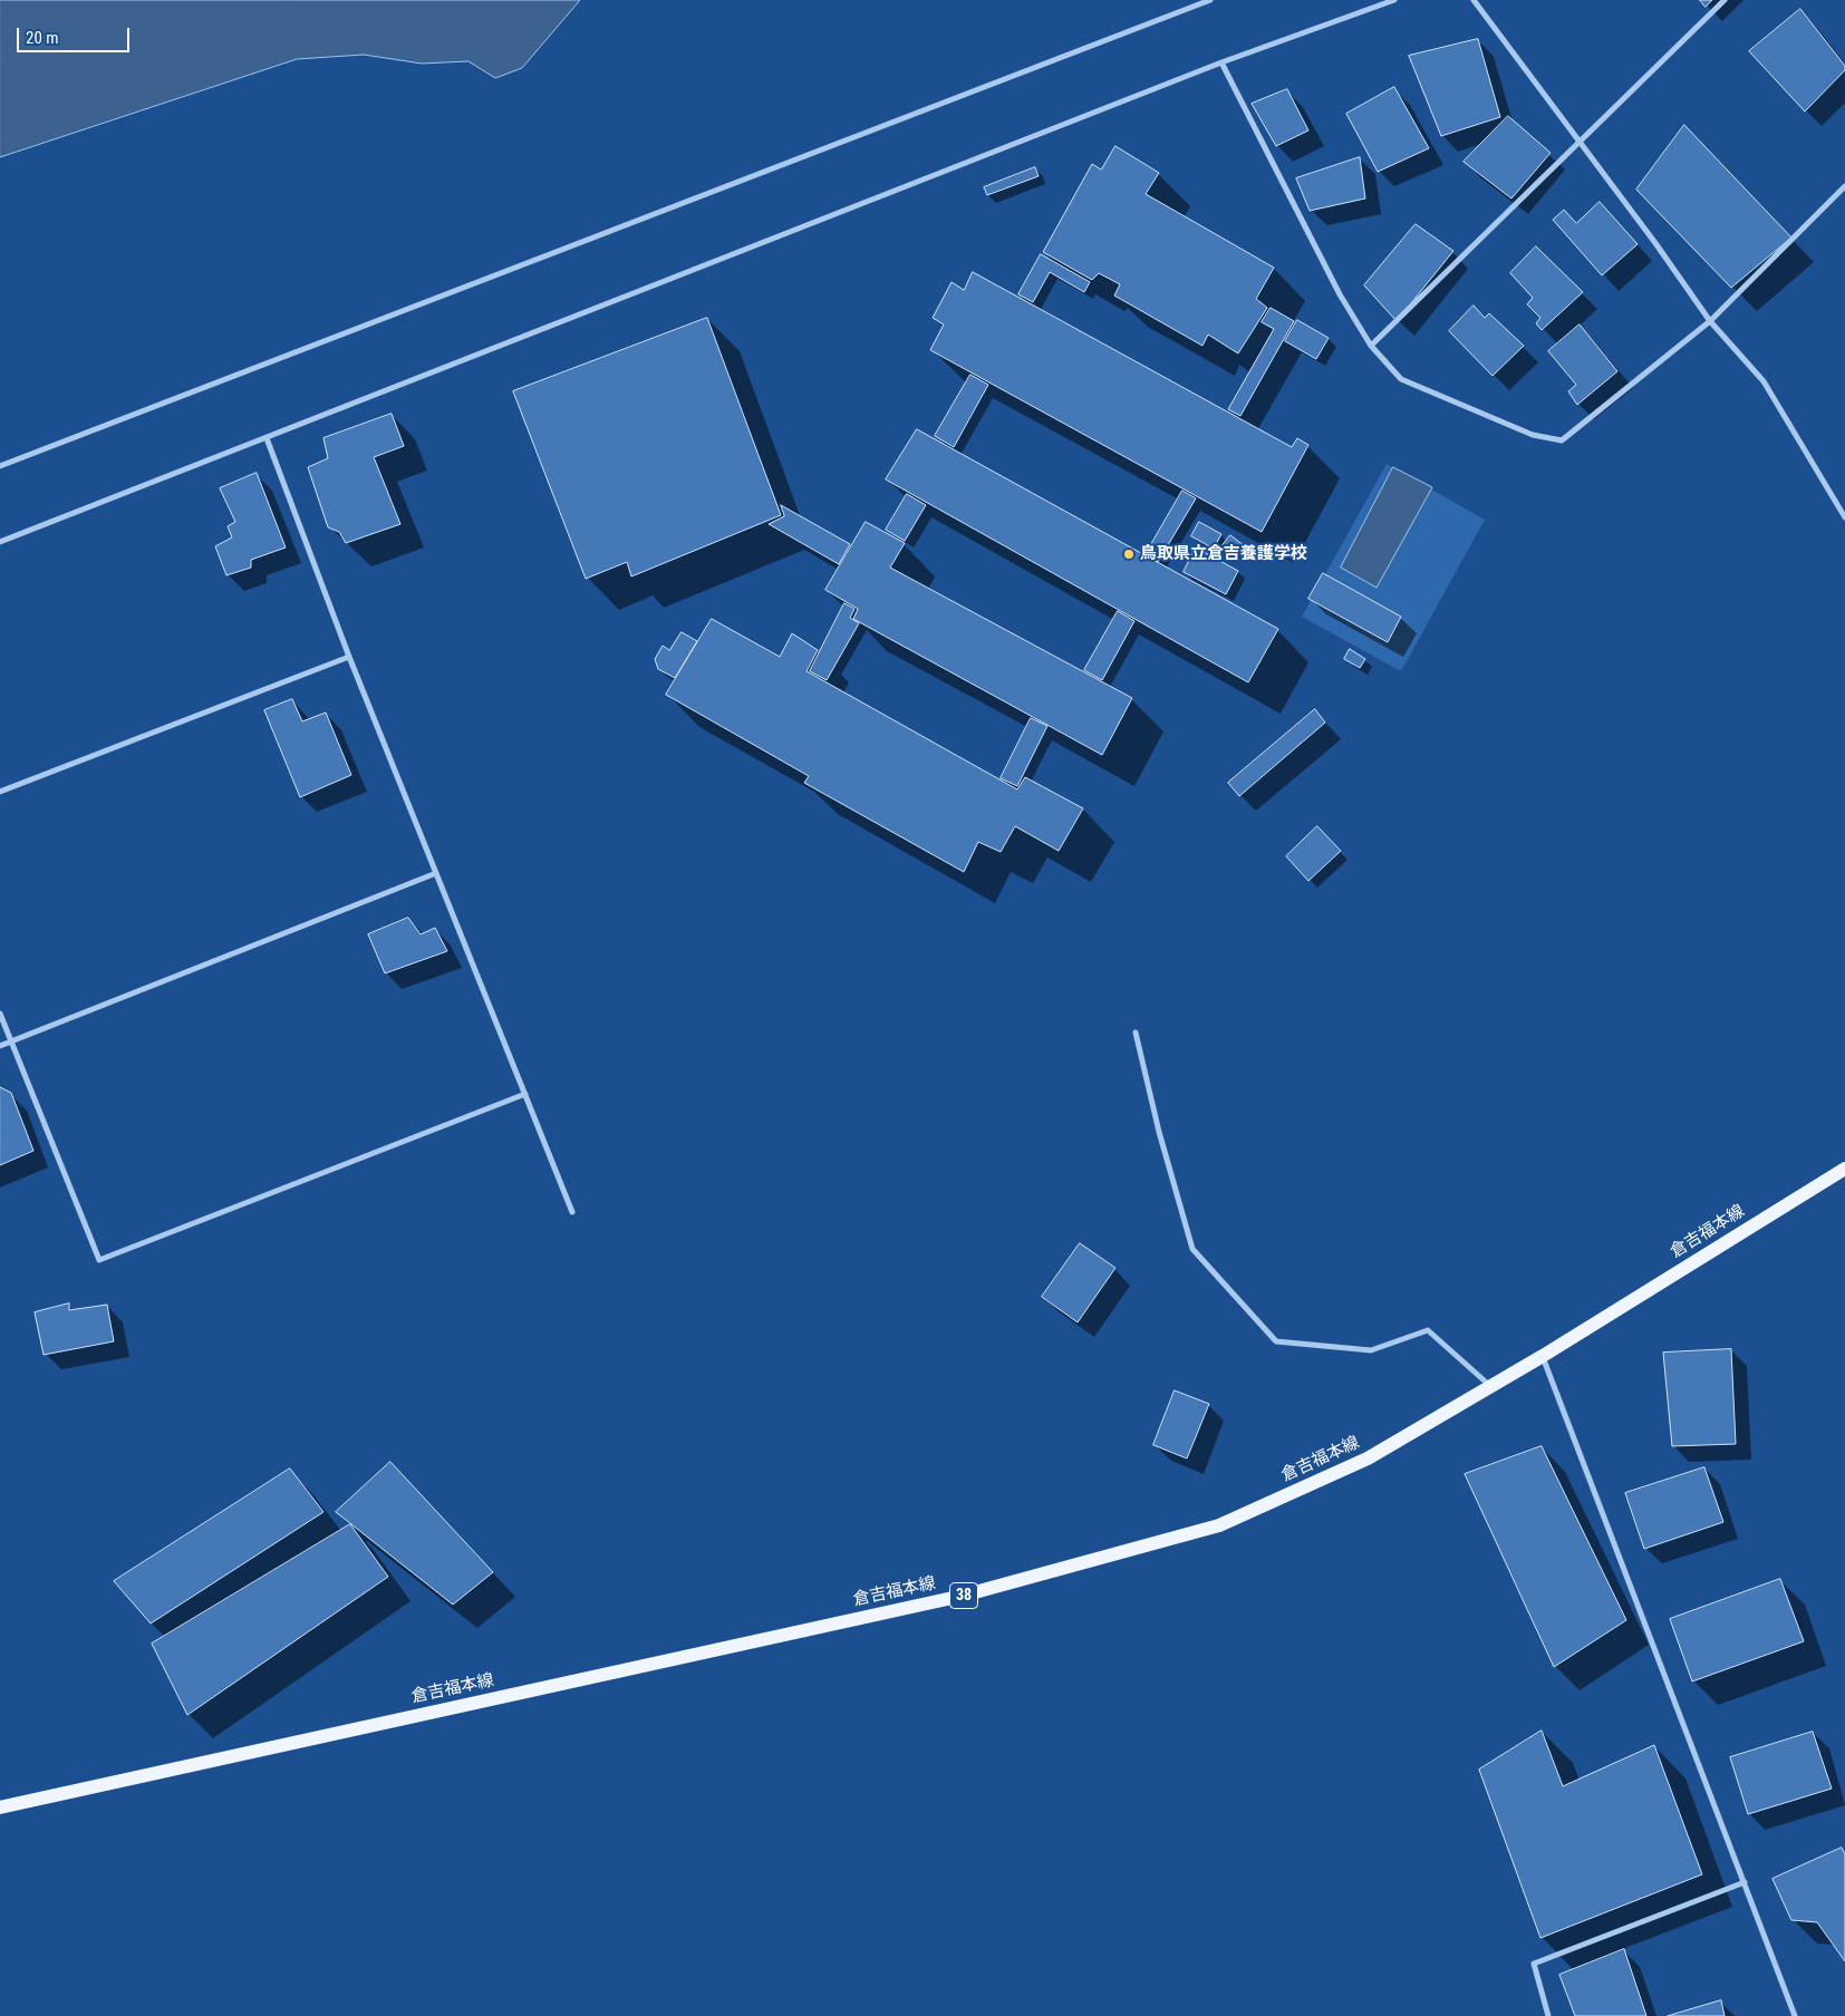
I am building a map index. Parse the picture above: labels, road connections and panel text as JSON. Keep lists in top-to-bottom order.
{
  "streets": {
    "main road": ["倉吉福本線", "38"]
  },
  "places": ["鳥取県立倉吉養護学校"],
  "scale_bar": "20 m"
}
